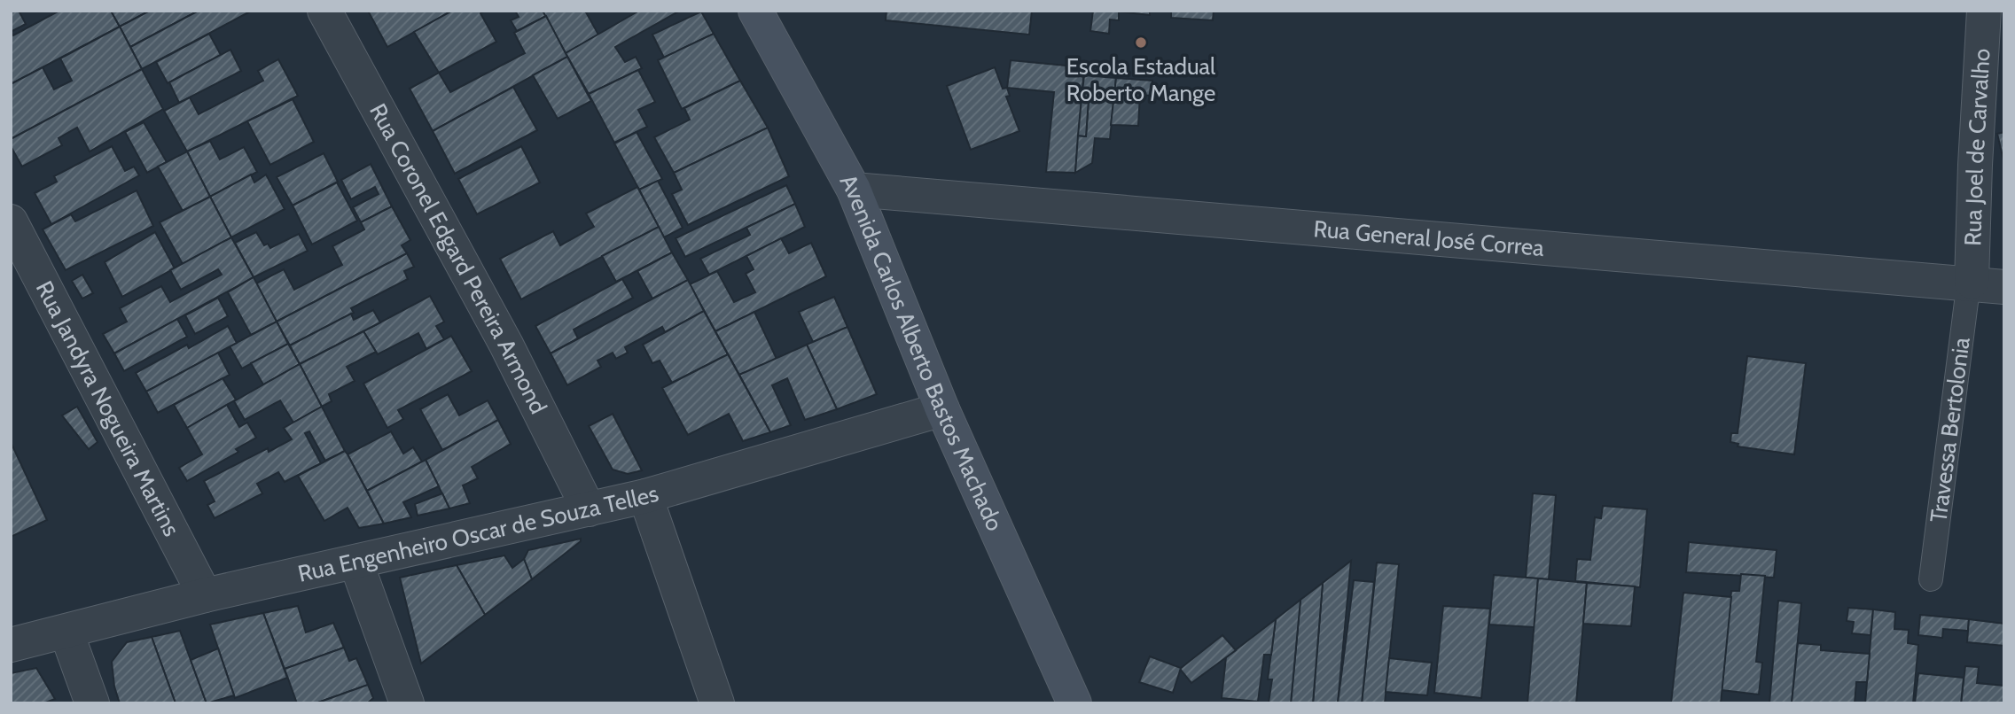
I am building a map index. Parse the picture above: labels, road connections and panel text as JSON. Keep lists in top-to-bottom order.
{
  "streets": {
    "street": [
      "Rua Joel de Carvalho",
      "Rua General José Correa",
      "Rua Coronel Edgard Pereira Armond",
      "Avenida Carlos Alberto Bastos Machado",
      "Rua Jandyra Nogueira Martins",
      "Rua Engenheiro Oscar de Souza Telles"
    ],
    "lane": ["Travessa Bertolonia"]
  },
  "crossings": [
    ["Rua Joel de Carvalho", "Rua General José Correa"],
    ["Rua Joel de Carvalho", "Travessa Bertolonia"],
    ["Rua General José Correa", "Avenida Carlos Alberto Bastos Machado"],
    ["Rua General José Correa", "Travessa Bertolonia"],
    ["Rua Coronel Edgard Pereira Armond", "Rua Engenheiro Oscar de Souza Telles"],
    ["Avenida Carlos Alberto Bastos Machado", "Rua Engenheiro Oscar de Souza Telles"],
    ["Rua Jandyra Nogueira Martins", "Rua Engenheiro Oscar de Souza Telles"]
  ],
  "places": ["Escola Estadual Roberto Mange"]
}
